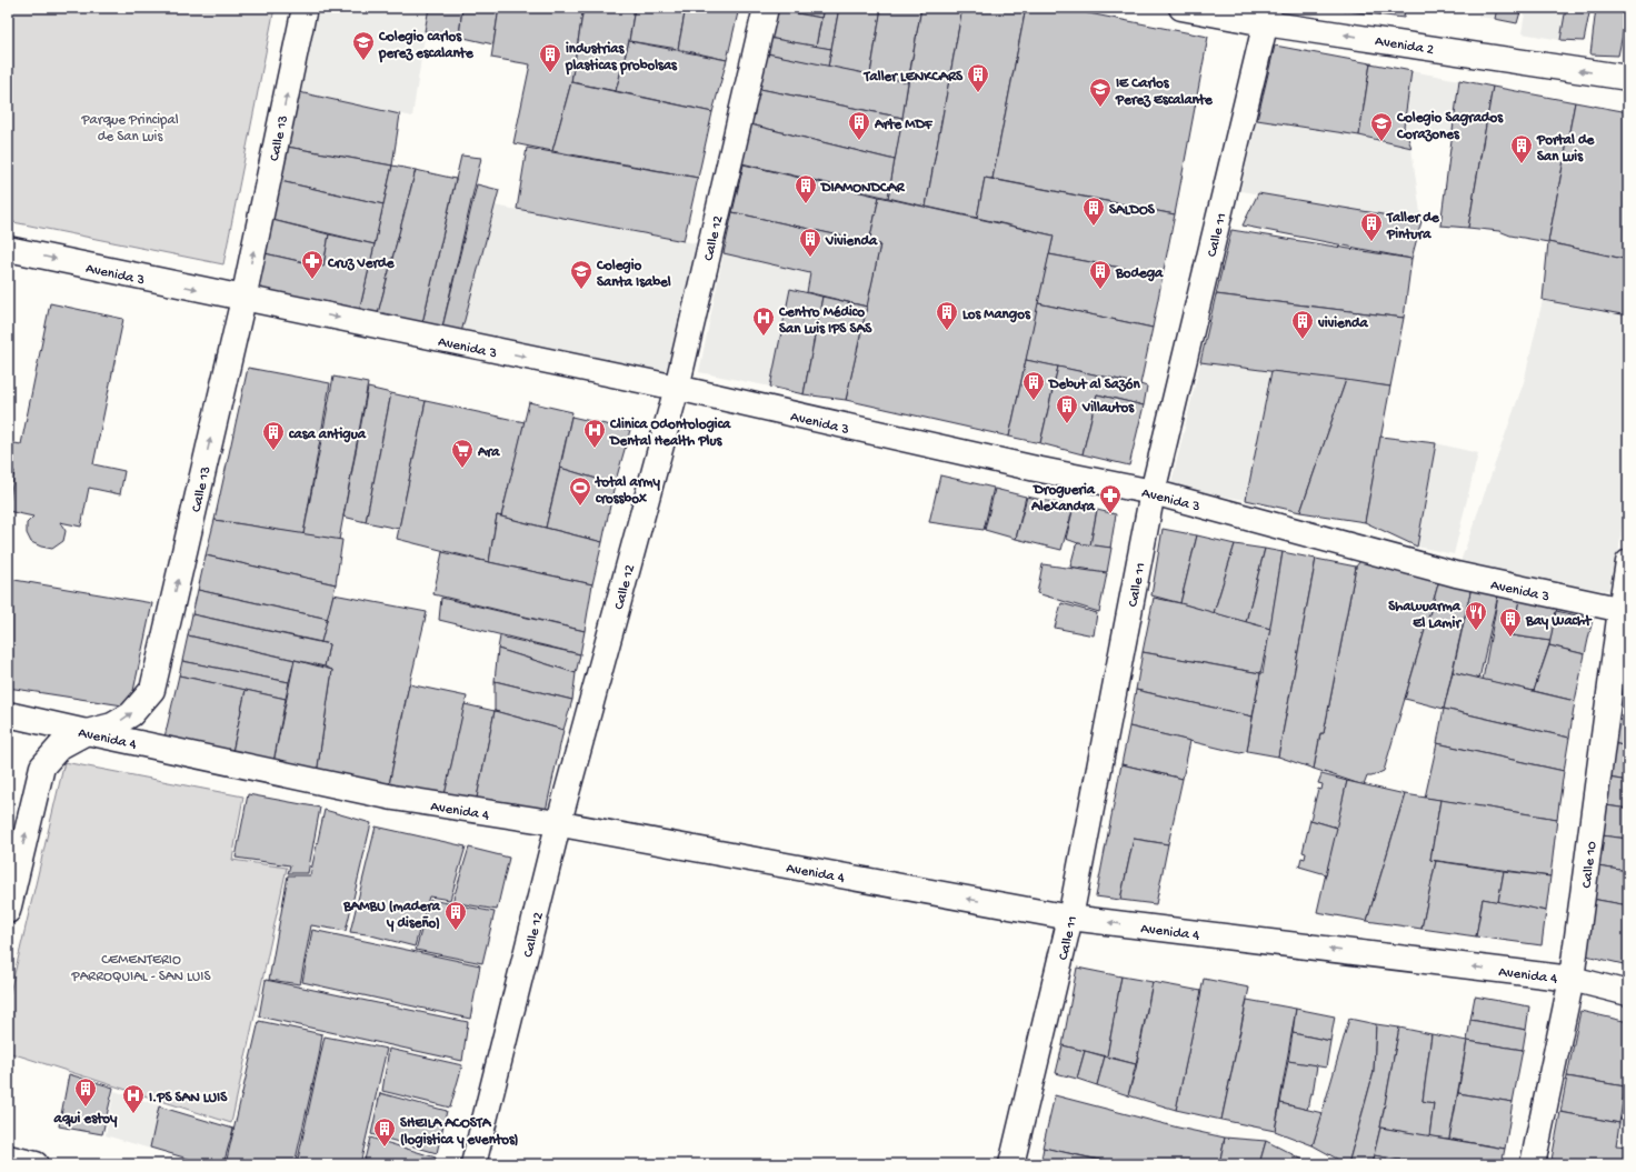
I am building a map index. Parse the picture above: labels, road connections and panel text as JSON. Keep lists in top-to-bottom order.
{
  "streets": {
    "street": [
      "Avenida 2",
      "Calle 13",
      "Calle 11",
      "Calle 12",
      "Avenida 3",
      "Avenida 4",
      "Calle 10"
    ]
  },
  "crossings": [
    ["Avenida 2", "Calle 11"],
    ["Calle 13", "Avenida 3"],
    ["Calle 13", "Avenida 4"],
    ["Calle 11", "Avenida 3"],
    ["Calle 11", "Avenida 4"],
    ["Calle 12", "Avenida 3"],
    ["Calle 12", "Avenida 4"],
    ["Avenida 3", "Calle 10"],
    ["Avenida 4", "Calle 10"]
  ],
  "one_way": [
    "Avenida 2",
    "Calle 13",
    "Avenida 3",
    "Avenida 4"
  ],
  "parks": ["Parque Principal de San Luis", "CEMENTERIO PARROQUIAL - SAN LUIS"],
  "places": {
    "school or university": [
      "Colegio carlos perez escalante",
      "IE Carlos Perez Escalante",
      "Colegio Sagrados Corazones",
      "Colegio Santa Isabel"
    ],
    "building": [
      "industrias plasticas probolsas",
      "Taller LENKCARS",
      "Arte MDF",
      "Portal de San Luis",
      "DIAMONDCAR",
      "SALDOS",
      "Taller de Pintura",
      "Vivienda",
      "Bodega",
      "Los Mangos",
      "vivienda",
      "Debut al Sazón",
      "Villautos",
      "casa antigua",
      "Bay Wacht",
      "BAMBU (madera y diseño)",
      "aqui estoy",
      "SHEILA ACOSTA (logistica y eventos)"
    ],
    "pharmacy": ["Cruz Verde", "Drogueria Alexandra"],
    "hospital": ["Centro Médico San Luis IPS SAS", "Clinica Odontologica Dental Health Plus", "I.PS SAN LUIS"],
    "supermarket": ["Ara"],
    "sports": ["total army crossbox"],
    "restaurant": ["Shawuarma El Lamir"]
  }
}
